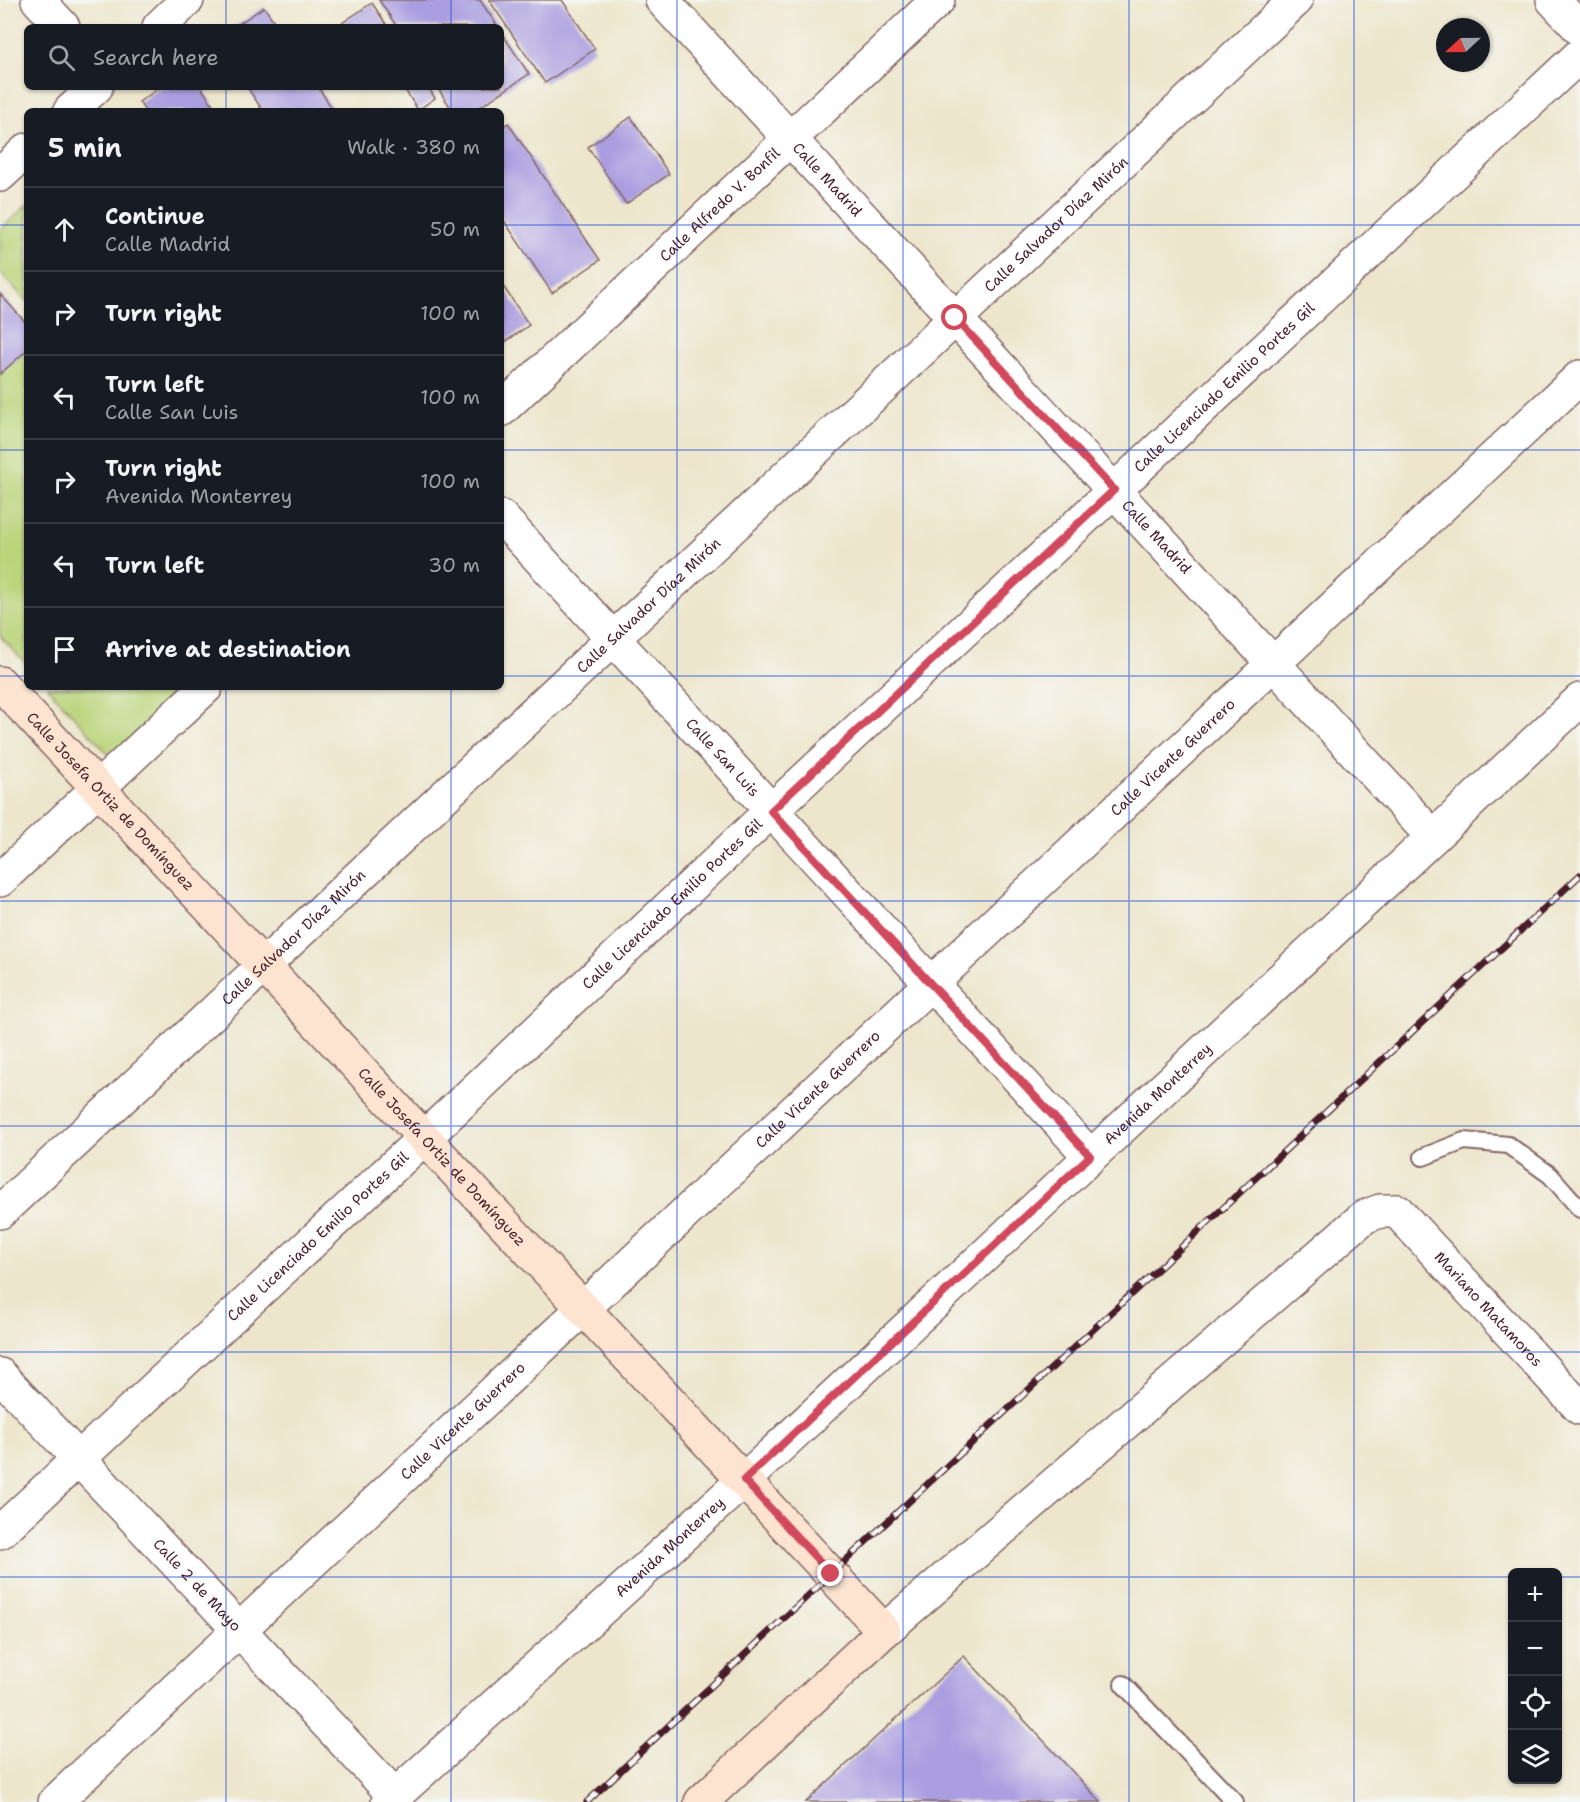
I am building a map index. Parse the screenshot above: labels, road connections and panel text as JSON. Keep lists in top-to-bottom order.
{
  "streets": {
    "street": [
      "Calle Madrid",
      "Calle Alfredo V. Bonfil",
      "Calle Salvador Díaz Mirón",
      "Calle Licenciado Emilio Portes Gil",
      "Calle San Luis",
      "Calle Vicente Guerrero",
      "Calle Josefa Ortiz de Domínguez",
      "Avenida Monterrey",
      "Mariano Matamoros",
      "Calle 2 de Mayo"
    ]
  },
  "crossings": [
    ["Calle Madrid", "Calle Alfredo V. Bonfil"],
    ["Calle Madrid", "Calle Salvador Díaz Mirón"],
    ["Calle Madrid", "Calle Licenciado Emilio Portes Gil"],
    ["Calle Madrid", "Calle Vicente Guerrero"],
    ["Calle Madrid", "Avenida Monterrey"],
    ["Calle Salvador Díaz Mirón", "Calle San Luis"],
    ["Calle Salvador Díaz Mirón", "Calle Josefa Ortiz de Domínguez"],
    ["Calle Licenciado Emilio Portes Gil", "Calle San Luis"],
    ["Calle Licenciado Emilio Portes Gil", "Calle Josefa Ortiz de Domínguez"],
    ["Calle Licenciado Emilio Portes Gil", "Calle 2 de Mayo"],
    ["Calle San Luis", "Calle Vicente Guerrero"],
    ["Calle San Luis", "Avenida Monterrey"],
    ["Calle Vicente Guerrero", "Calle Josefa Ortiz de Domínguez"],
    ["Calle Vicente Guerrero", "Calle 2 de Mayo"],
    ["Calle Josefa Ortiz de Domínguez", "Avenida Monterrey"],
    ["Calle Josefa Ortiz de Domínguez", "Mariano Matamoros"],
    ["Avenida Monterrey", "Calle 2 de Mayo"]
  ],
  "north": "left",
  "page": {
    "search": "Search here",
    "heading": ["5 min", "Walk · 380 m"],
    "list": [
      ["Continue", "Calle Madrid", "50 m"],
      ["Turn right", "100 m"],
      ["Turn left", "Calle San Luis", "100 m"],
      ["Turn right", "Avenida Monterrey", "100 m"],
      ["Turn left", "30 m"],
      "Arrive at destination"
    ],
    "map_buttons": ["+", "−"]
  }
}
